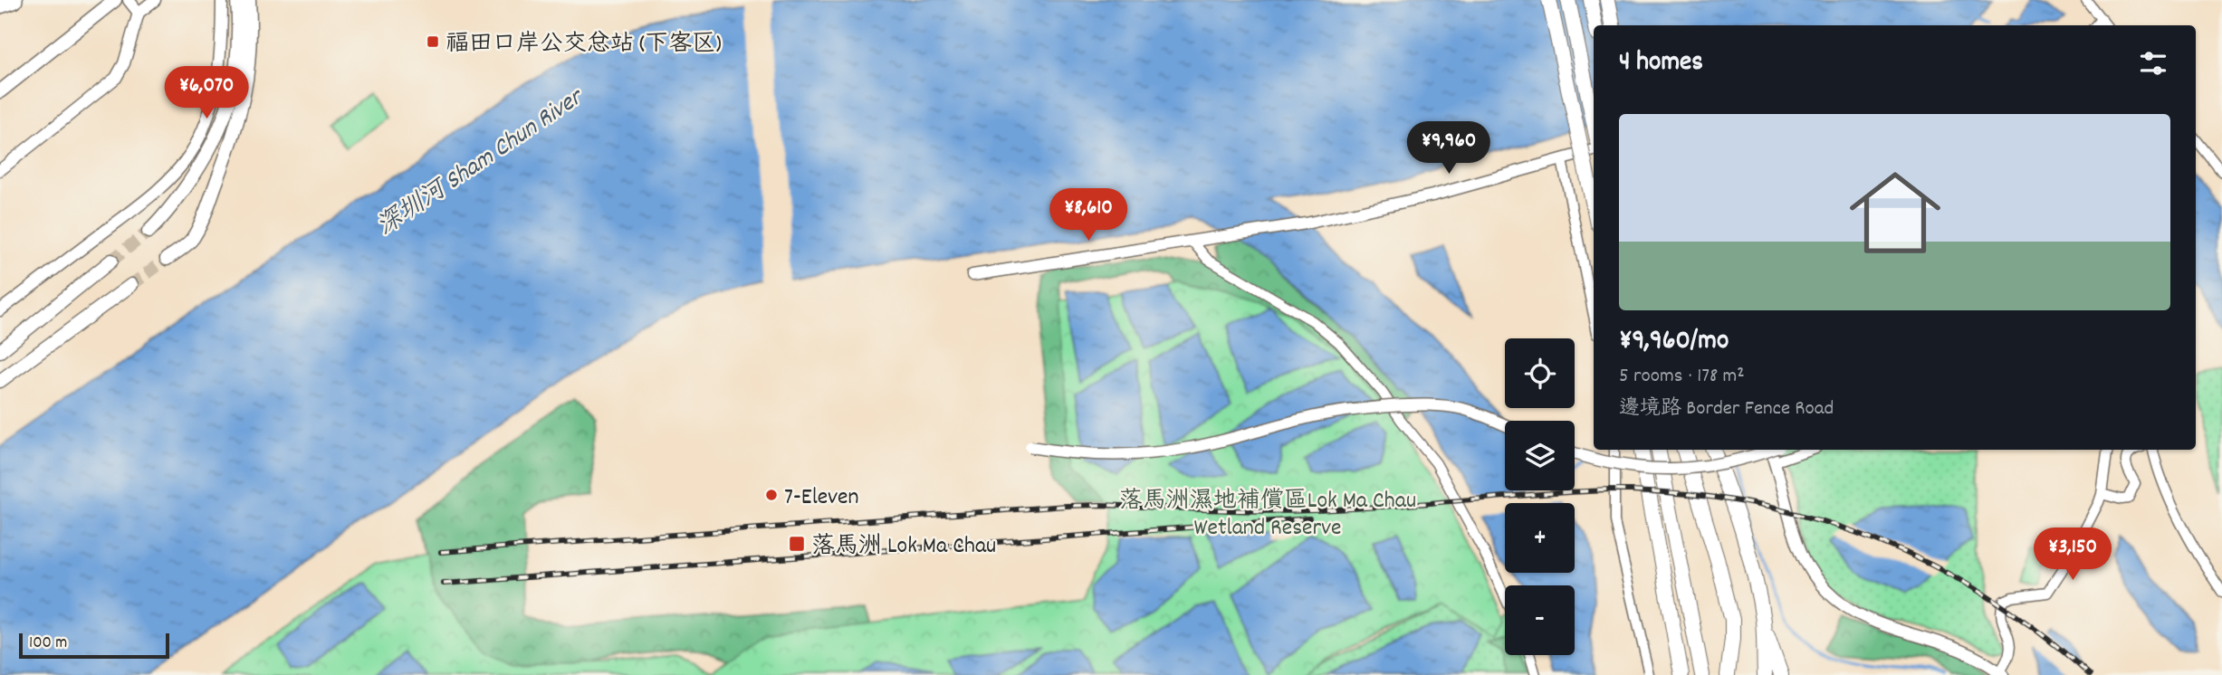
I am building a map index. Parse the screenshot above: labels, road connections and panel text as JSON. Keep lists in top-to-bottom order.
{
  "water": ["深圳河 Sham Chun River"],
  "parks": ["落馬洲濕地補償區Lok Ma Chau Wetland Reserve"],
  "places": {
    "transit": ["福田口岸公交总站 (下客区)", "落馬洲 Lok Ma Chau"],
    "other": ["7-Eleven"]
  },
  "scale_bar": "100 m",
  "page": {
    "heading": "4 homes",
    "price": [
      "¥6,070",
      "¥9,960",
      "¥8,610",
      "¥3,150"
    ],
    "list": [
      {
        "name": "¥9,960/mo",
        "note": "5 rooms · 178 m² · 邊境路 Border Fence Road"
      }
    ],
    "map_buttons": ["+", "−"],
    "scale": "100 m"
  }
}
